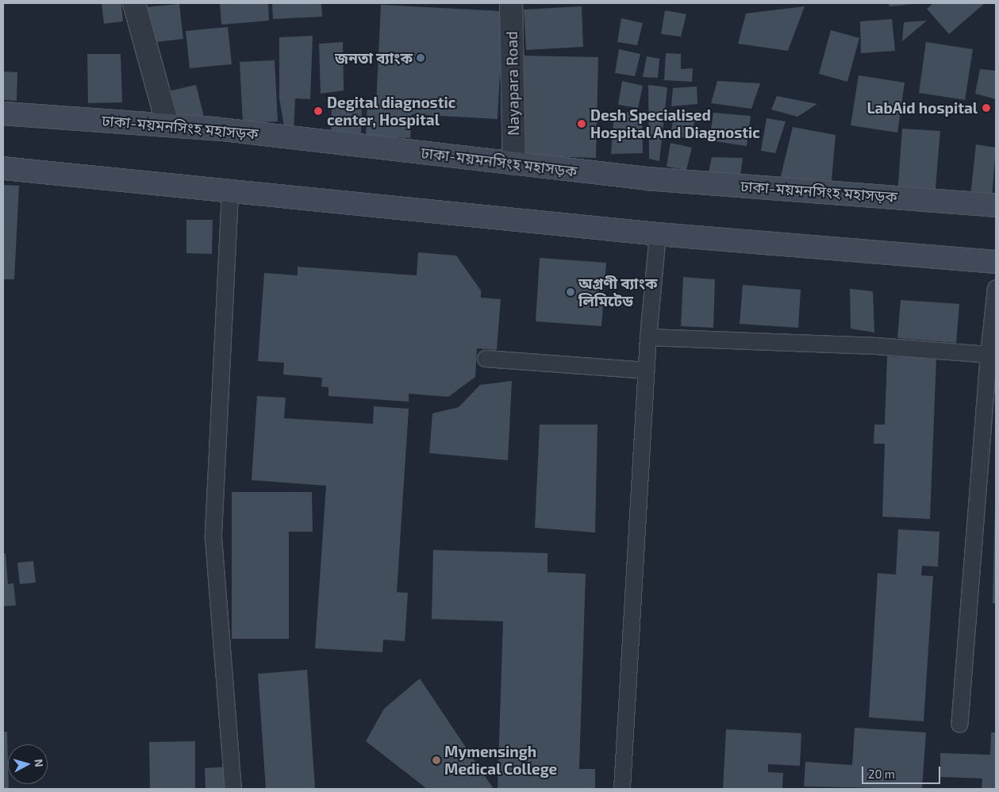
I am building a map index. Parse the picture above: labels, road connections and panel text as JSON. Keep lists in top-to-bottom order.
{
  "streets": {
    "main road": ["ঢাকা-ময়মনসিংহ মহাসড়ক"],
    "street": ["Nayapara Road"]
  },
  "crossings": [
    ["Nayapara Road", "ঢাকা-ময়মনসিংহ মহাসড়ক"]
  ],
  "places": [
    "জনতা ব্যাংক",
    "LabAid hospital",
    "Degital diagnostic center, Hospital",
    "Desh Specialised Hospital And Diagnostic",
    "অগ্রণী ব্যাংক লিমিটেড",
    "Mymensingh Medical College"
  ],
  "scale_bar": "20 m",
  "north": "right"
}
